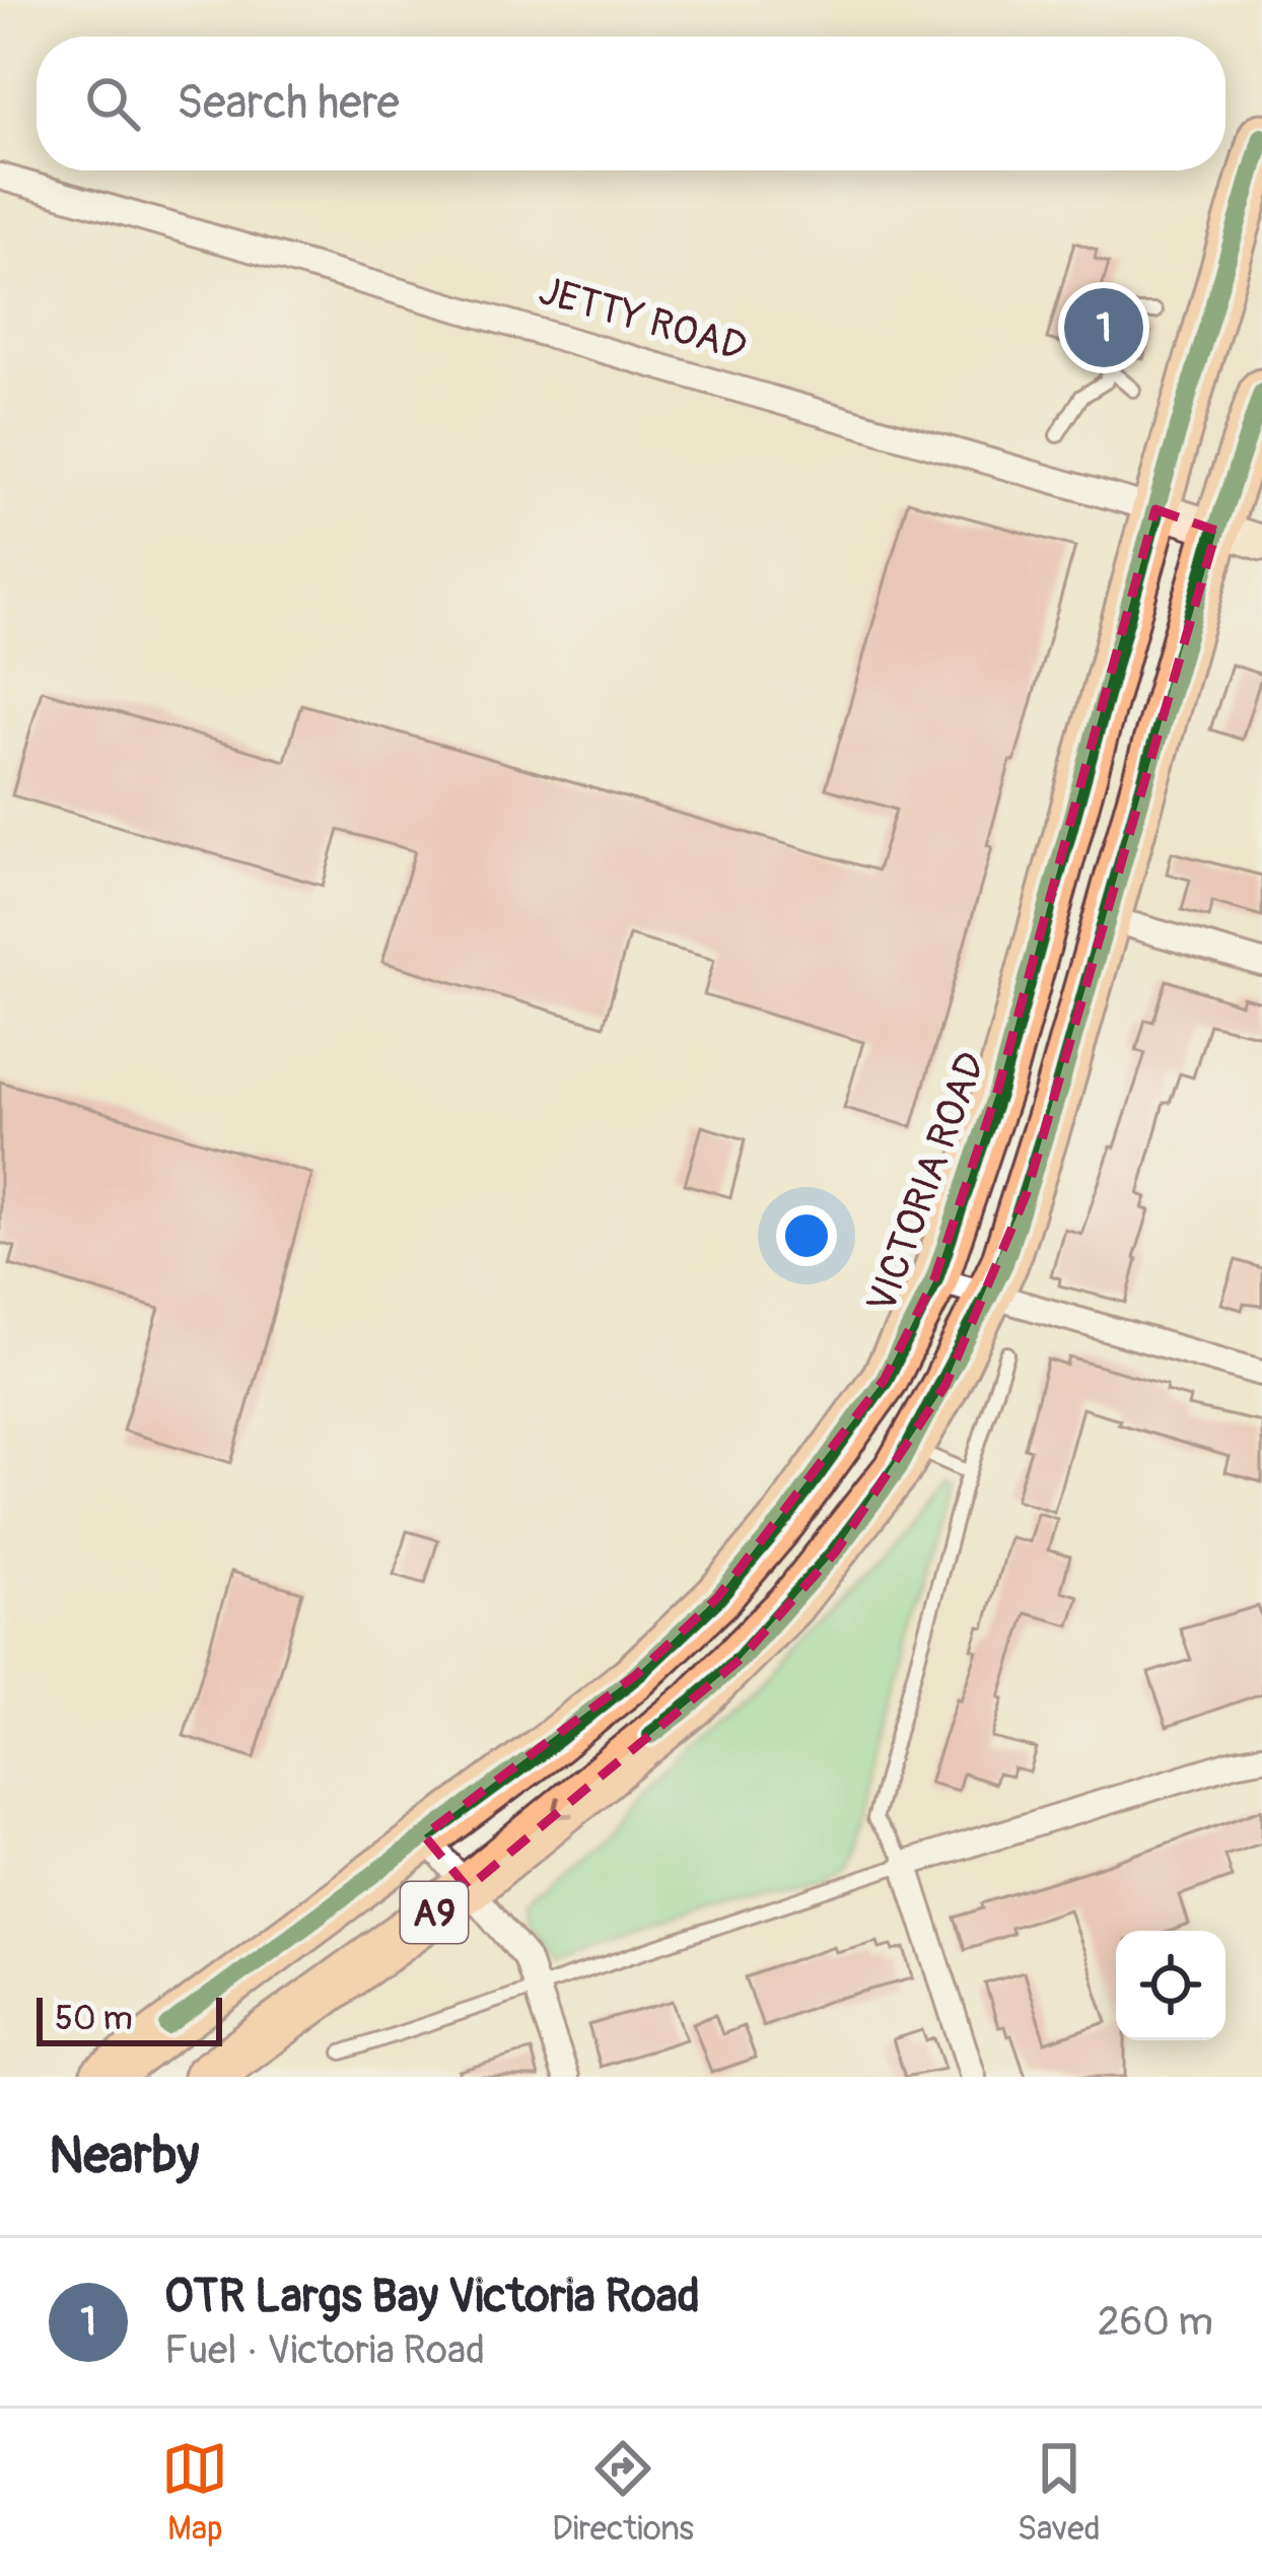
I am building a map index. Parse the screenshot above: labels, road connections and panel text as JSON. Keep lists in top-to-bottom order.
{
  "streets": {
    "highway": ["VICTORIA ROAD", "A9"],
    "street": ["JETTY ROAD"]
  },
  "crossings": [
    ["JETTY ROAD", "VICTORIA ROAD"],
    ["JETTY ROAD", "A9"]
  ],
  "scale_bar": "50 m",
  "page": {
    "search": "Search here",
    "pins": "1",
    "scale": "50 m",
    "heading": "Nearby",
    "list": [
      {
        "mark": "1",
        "name": "OTR Largs Bay Victoria Road",
        "note": "Fuel · Victoria Road",
        "value": "260 m"
      }
    ],
    "nav": ["Map", "Directions", "Saved"]
  }
}
